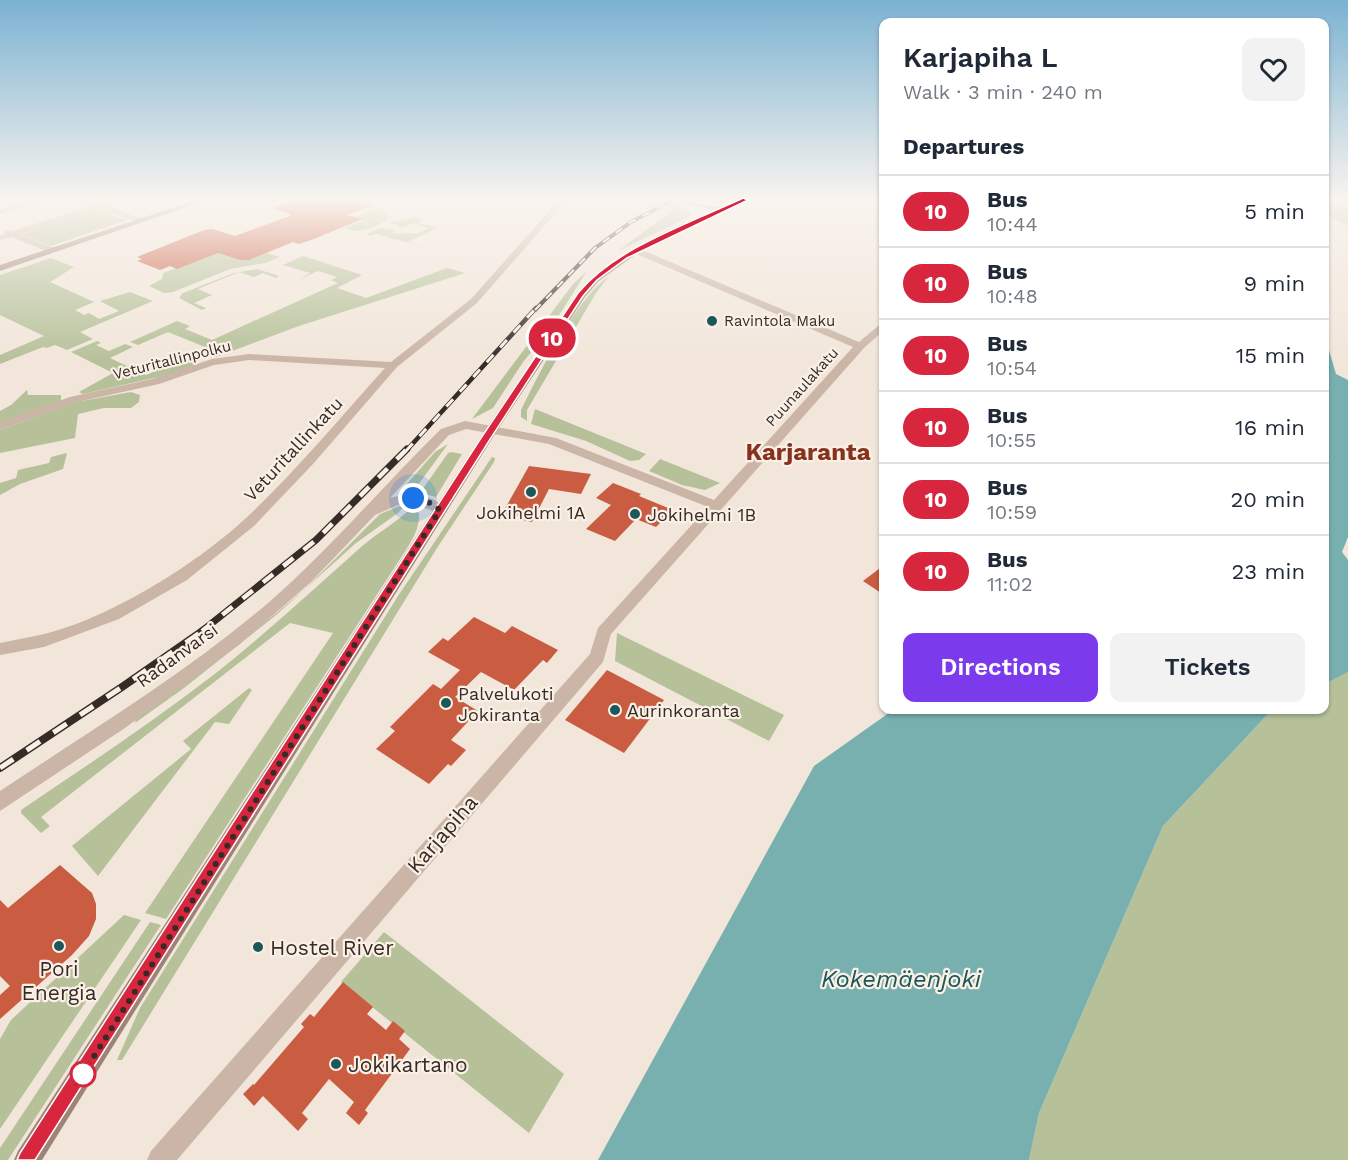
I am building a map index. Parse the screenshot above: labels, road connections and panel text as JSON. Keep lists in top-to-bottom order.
{
  "streets": {
    "street": [
      "Veturitallinpolku",
      "Puunaulakatu",
      "Veturitallinkatu",
      "Radanvarsi",
      "Karjapiha"
    ]
  },
  "crossings": [
    ["Veturitallinpolku", "Veturitallinkatu"],
    ["Puunaulakatu", "Karjapiha"]
  ],
  "districts": ["Karjaranta"],
  "water": ["Kokemäenjoki"],
  "places": [
    "Ravintola Maku",
    "Jokihelmi 1A",
    "Jokihelmi 1B",
    "Palvelukoti Jokiranta",
    "Aurinkoranta",
    "Pori Energia",
    "Hostel River",
    "Jokikartano"
  ],
  "lines": ["bus line 10"],
  "page": {
    "on_map": "10",
    "heading": [
      ["Karjapiha L", "Walk · 3 min · 240 m"],
      "Departures"
    ],
    "list": [
      {
        "mark": "10",
        "name": "Bus",
        "note": "10:44",
        "value": "5 min"
      },
      {
        "mark": "10",
        "name": "Bus",
        "note": "10:48",
        "value": "9 min"
      },
      {
        "mark": "10",
        "name": "Bus",
        "note": "10:54",
        "value": "15 min"
      },
      {
        "mark": "10",
        "name": "Bus",
        "note": "10:55",
        "value": "16 min"
      },
      {
        "mark": "10",
        "name": "Bus",
        "note": "10:59",
        "value": "20 min"
      },
      {
        "mark": "10",
        "name": "Bus",
        "note": "11:02",
        "value": "23 min"
      }
    ],
    "buttons": ["Directions", "Tickets"]
  }
}
